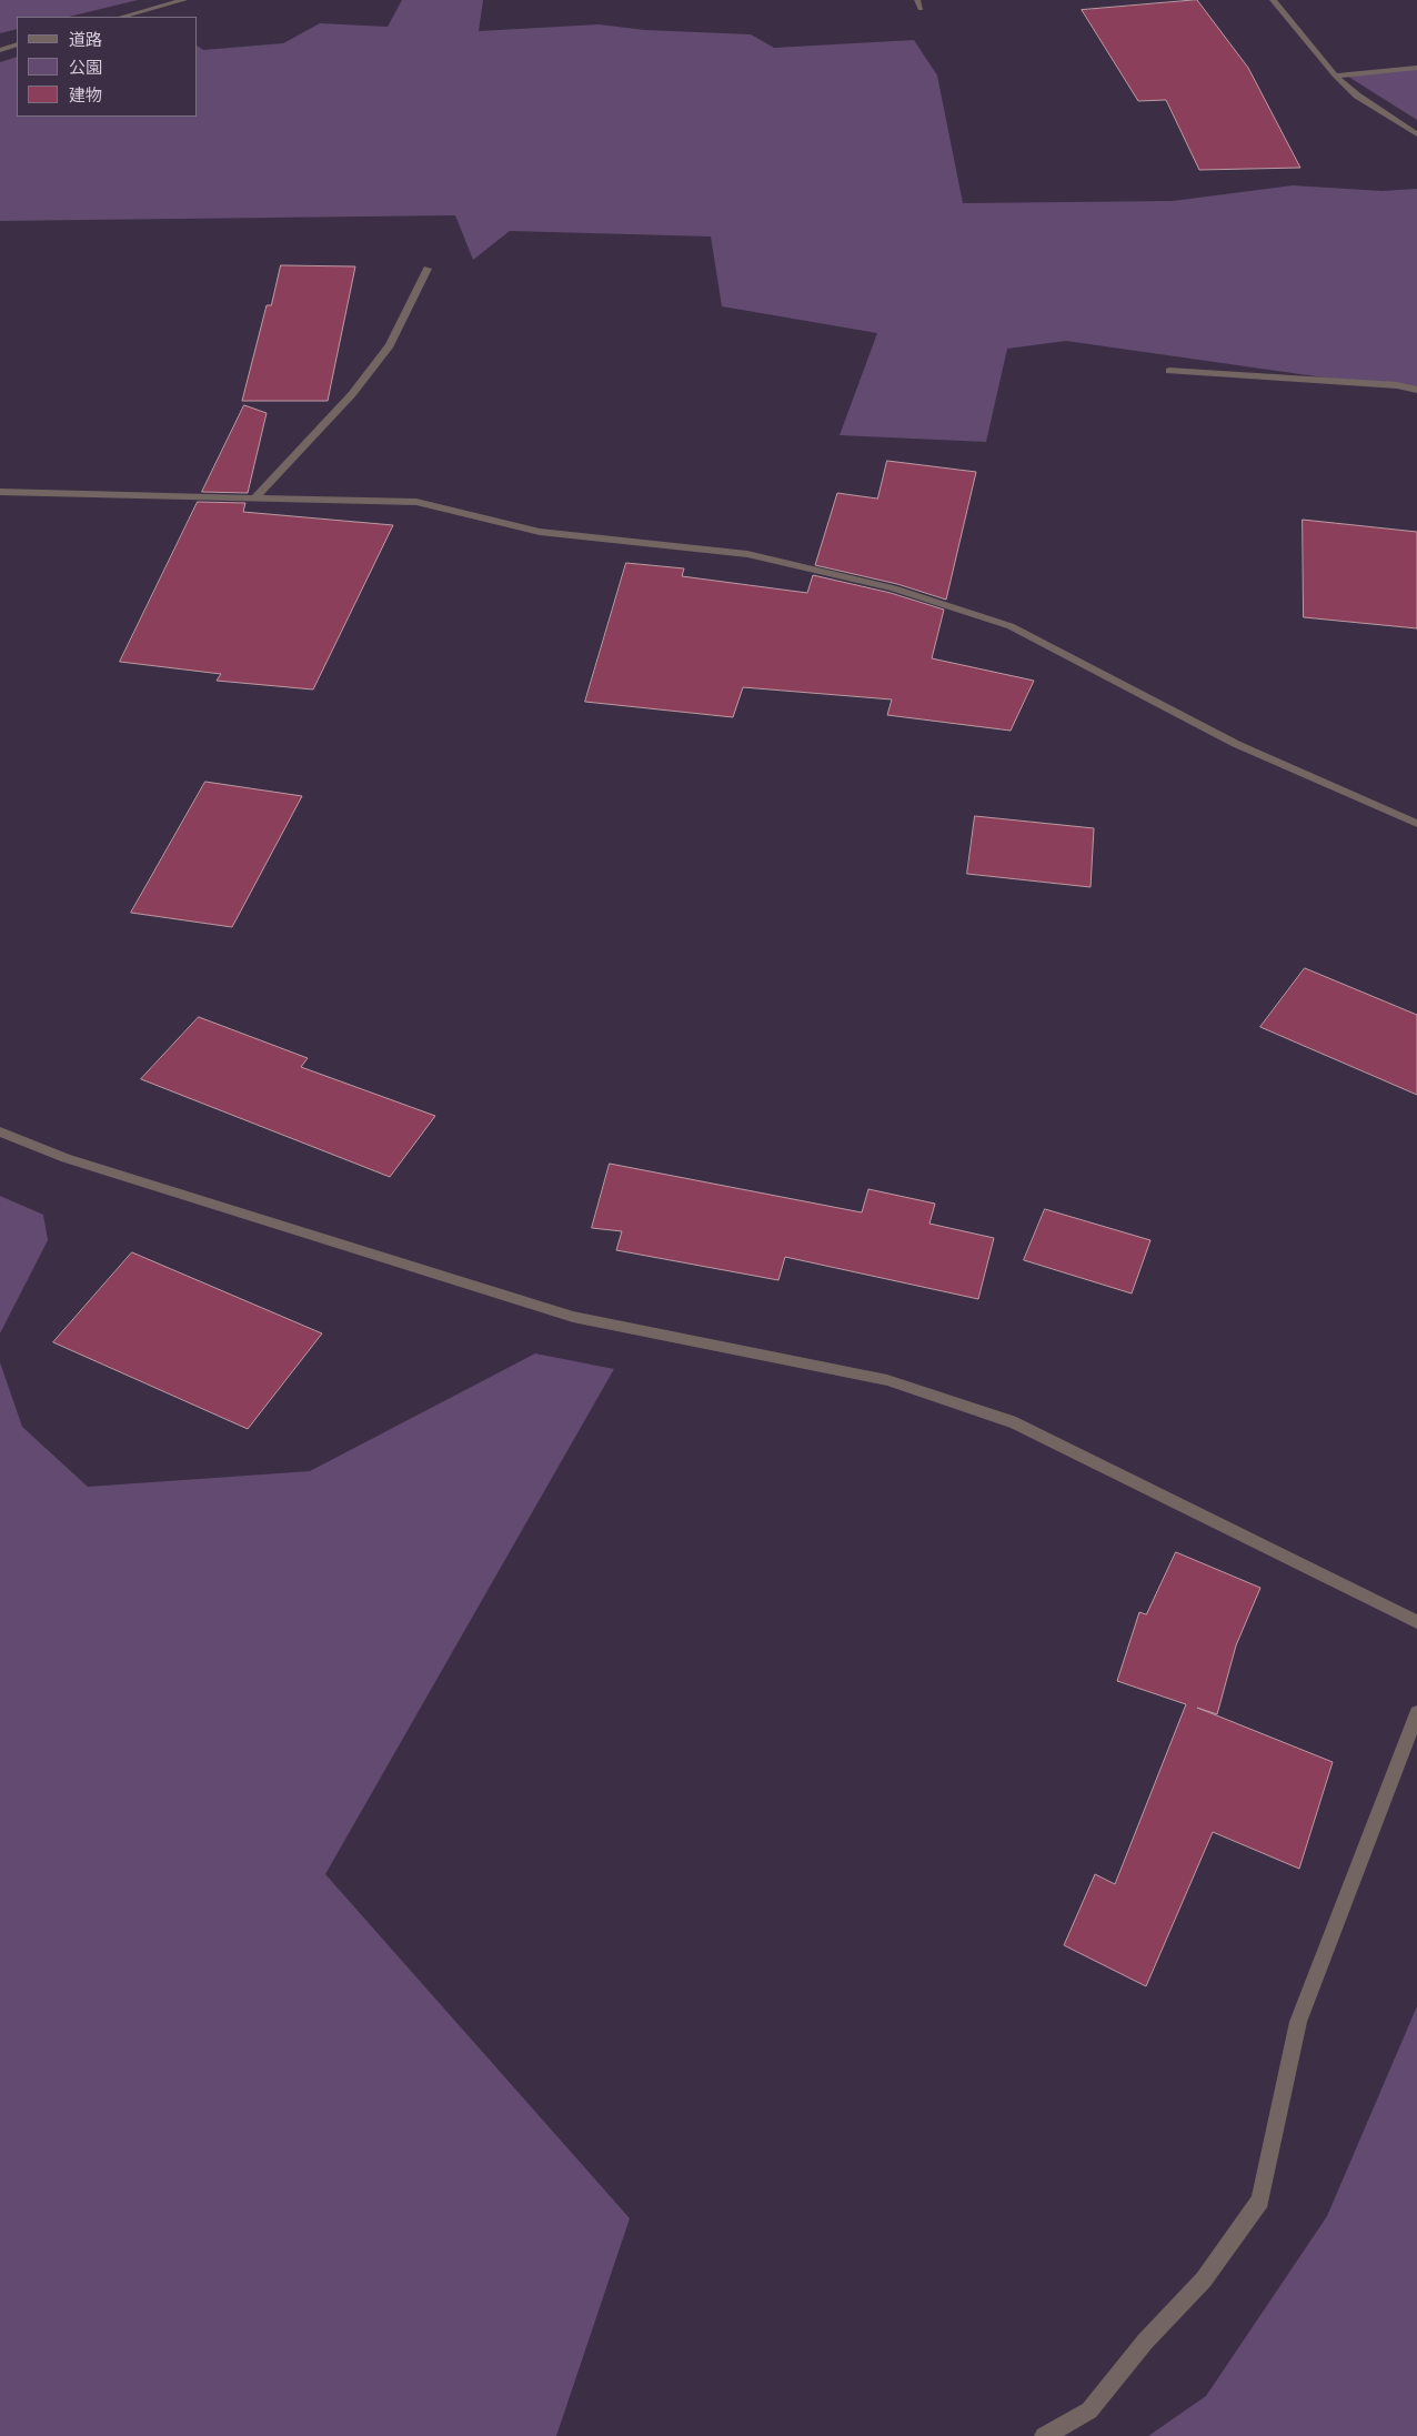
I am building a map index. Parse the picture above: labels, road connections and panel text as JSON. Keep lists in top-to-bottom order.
{
  "legend": ["道路", "公園", "建物"]
}
